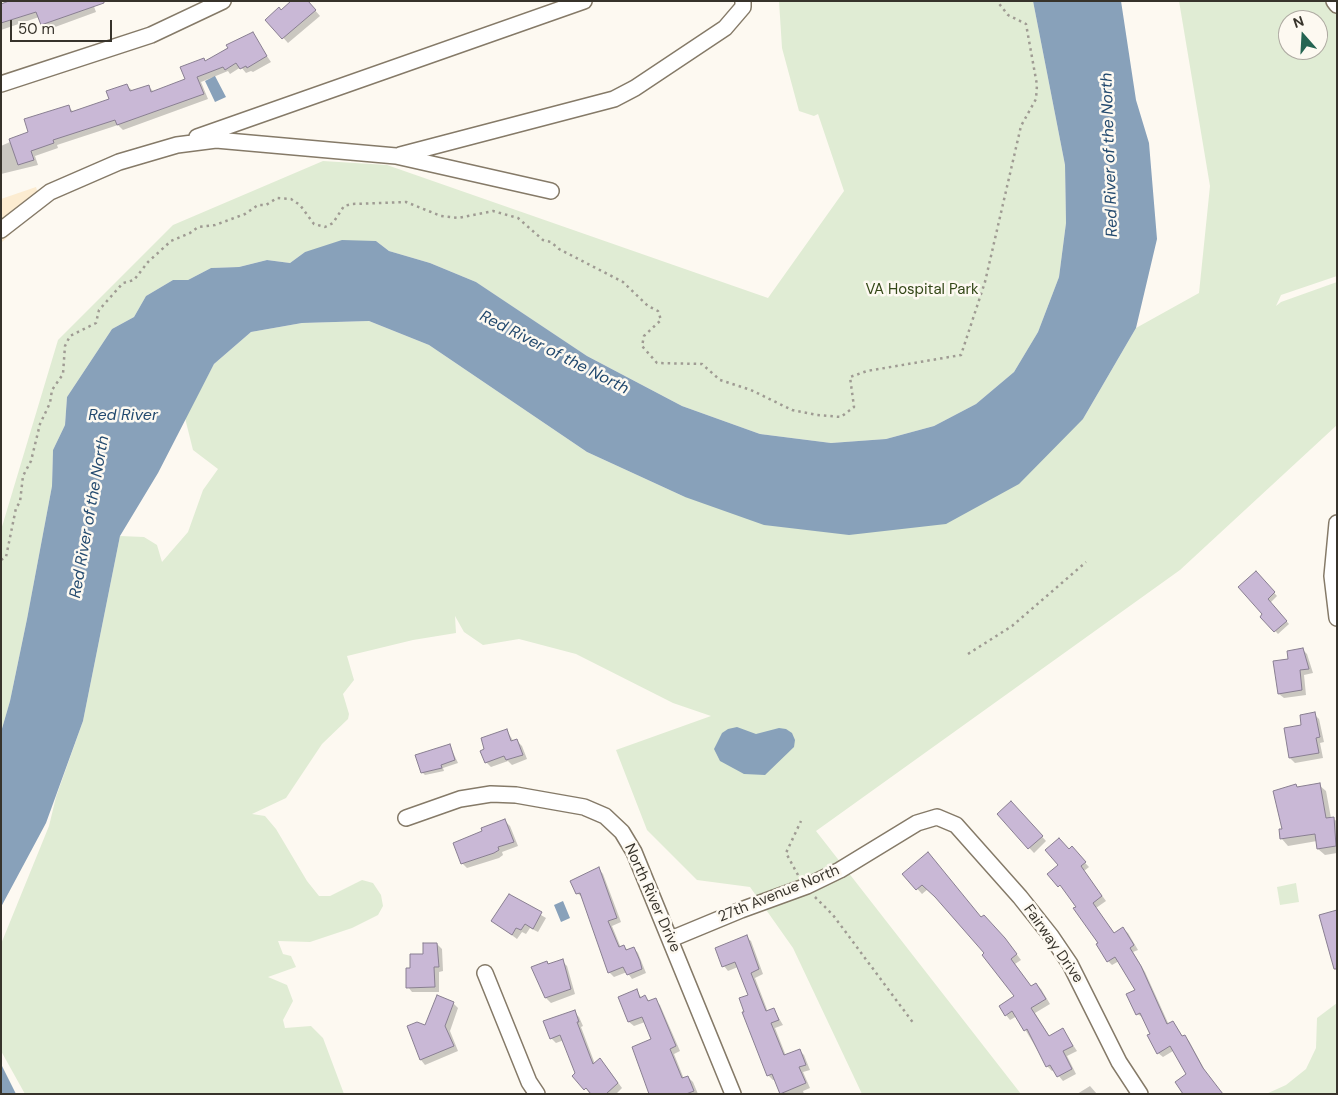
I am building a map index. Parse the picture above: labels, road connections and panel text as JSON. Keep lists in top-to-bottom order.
{
  "streets": {
    "street": ["27th Avenue North", "North River Drive", "Fairway Drive"]
  },
  "crossings": [
    ["27th Avenue North", "North River Drive"],
    ["27th Avenue North", "Fairway Drive"]
  ],
  "water": ["Red River of the North", "Red River"],
  "parks": ["VA Hospital Park"],
  "scale_bar": "50 m",
  "north": "top"
}
